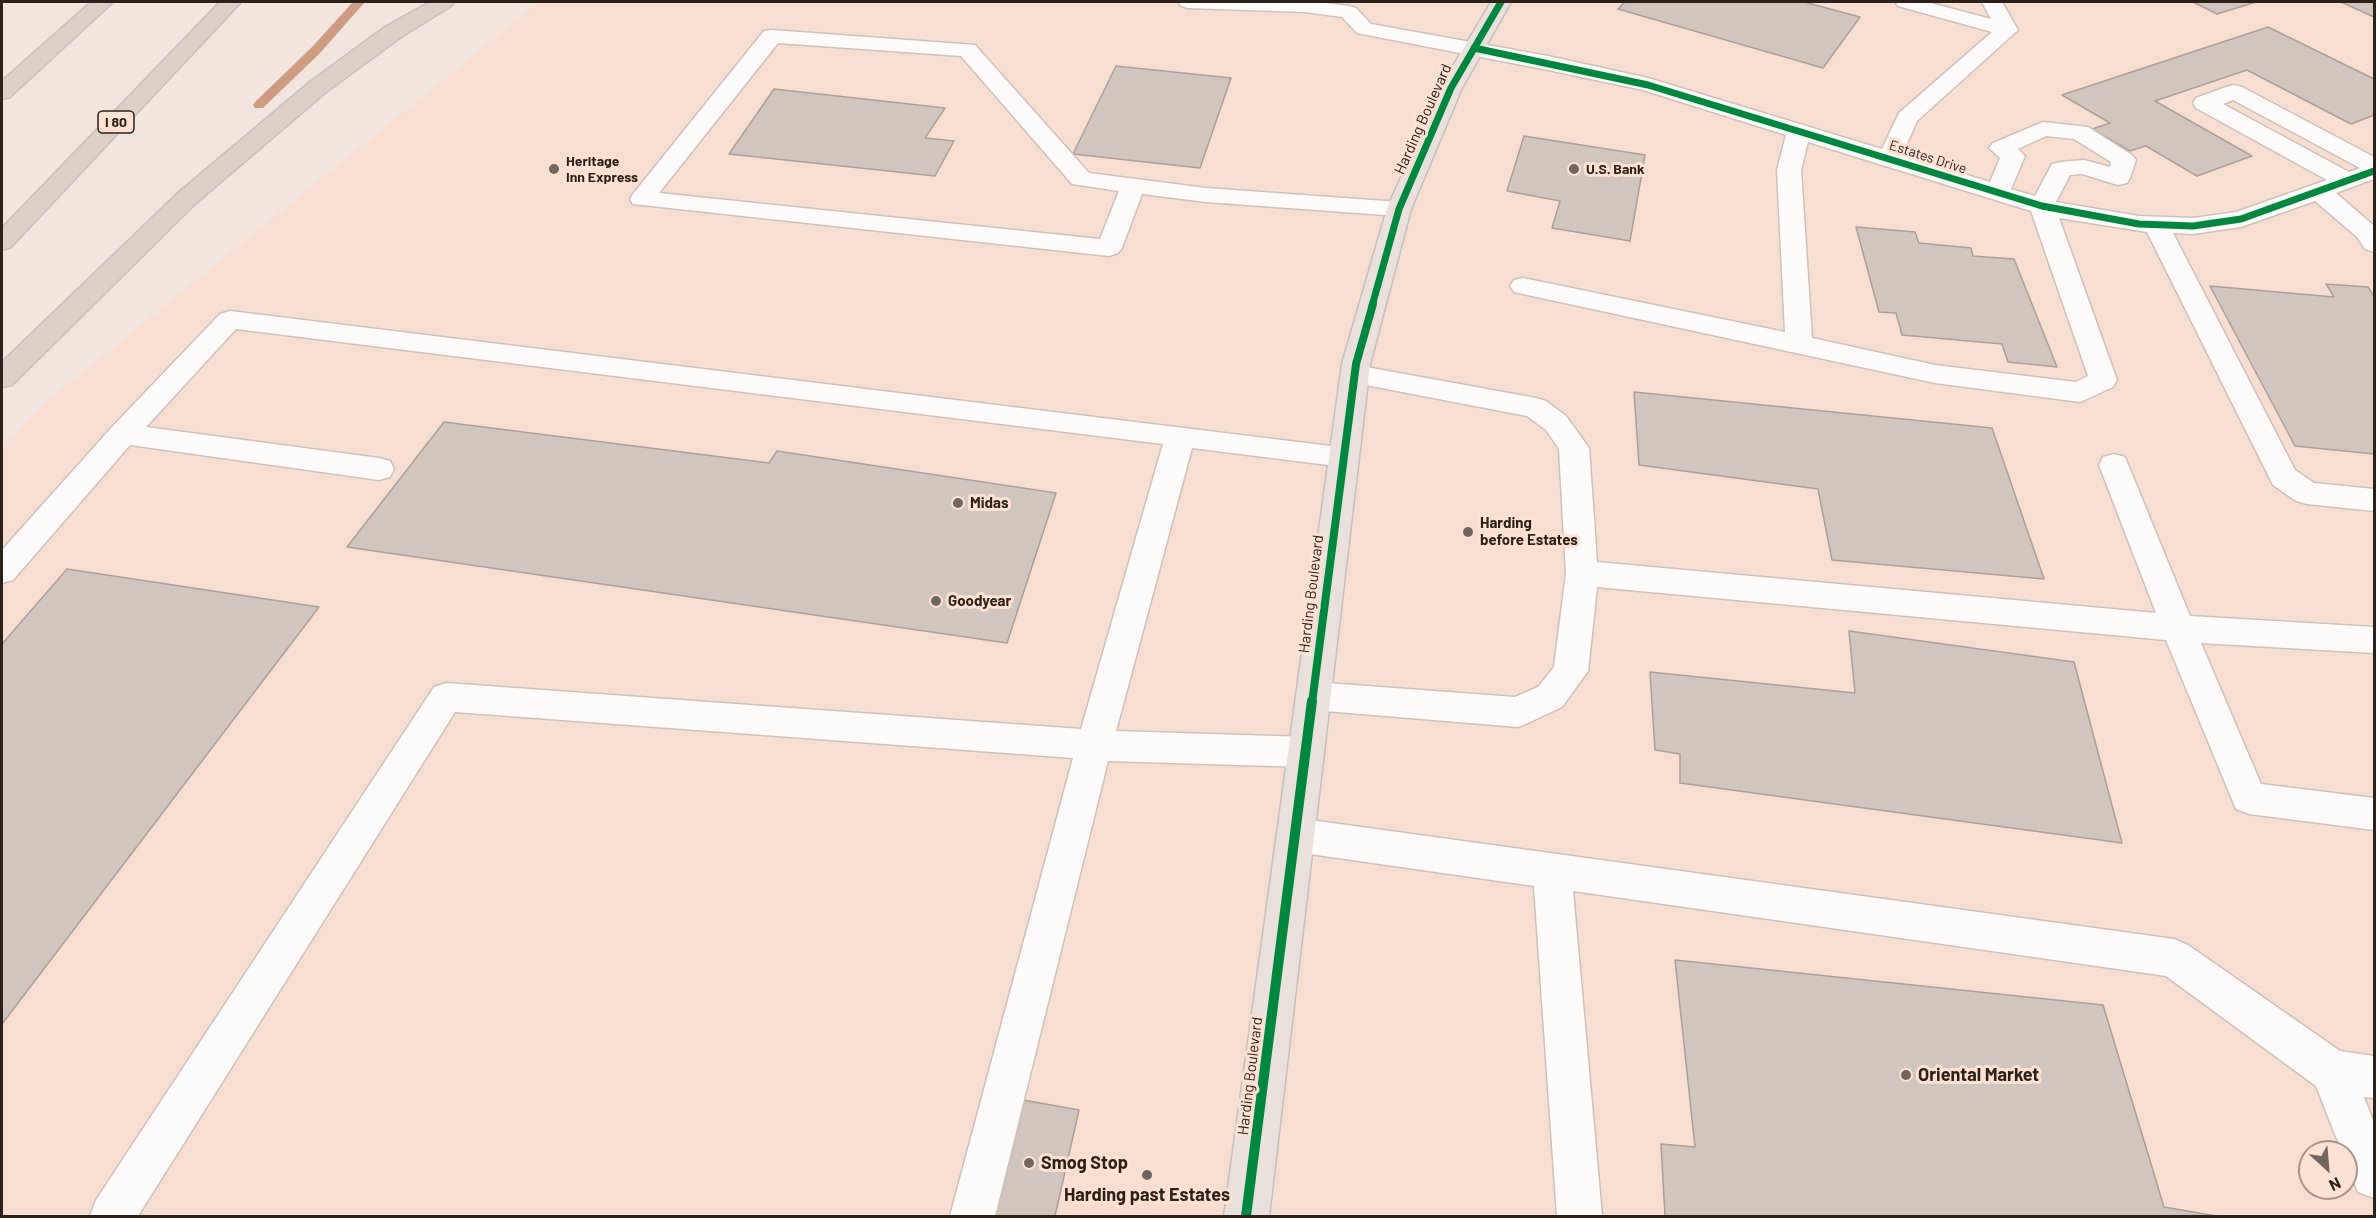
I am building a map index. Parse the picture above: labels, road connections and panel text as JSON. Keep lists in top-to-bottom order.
{
  "streets": {
    "highway": ["I 80"],
    "main road": ["Harding Boulevard"],
    "street": ["Estates Drive"]
  },
  "crossings": [
    ["Harding Boulevard", "Estates Drive"]
  ],
  "places": [
    "Heritage Inn Express",
    "U.S. Bank",
    "Midas",
    "Harding before Estates",
    "Goodyear",
    "Oriental Market",
    "Smog Stop",
    "Harding past Estates"
  ],
  "north": "bottom right"
}
